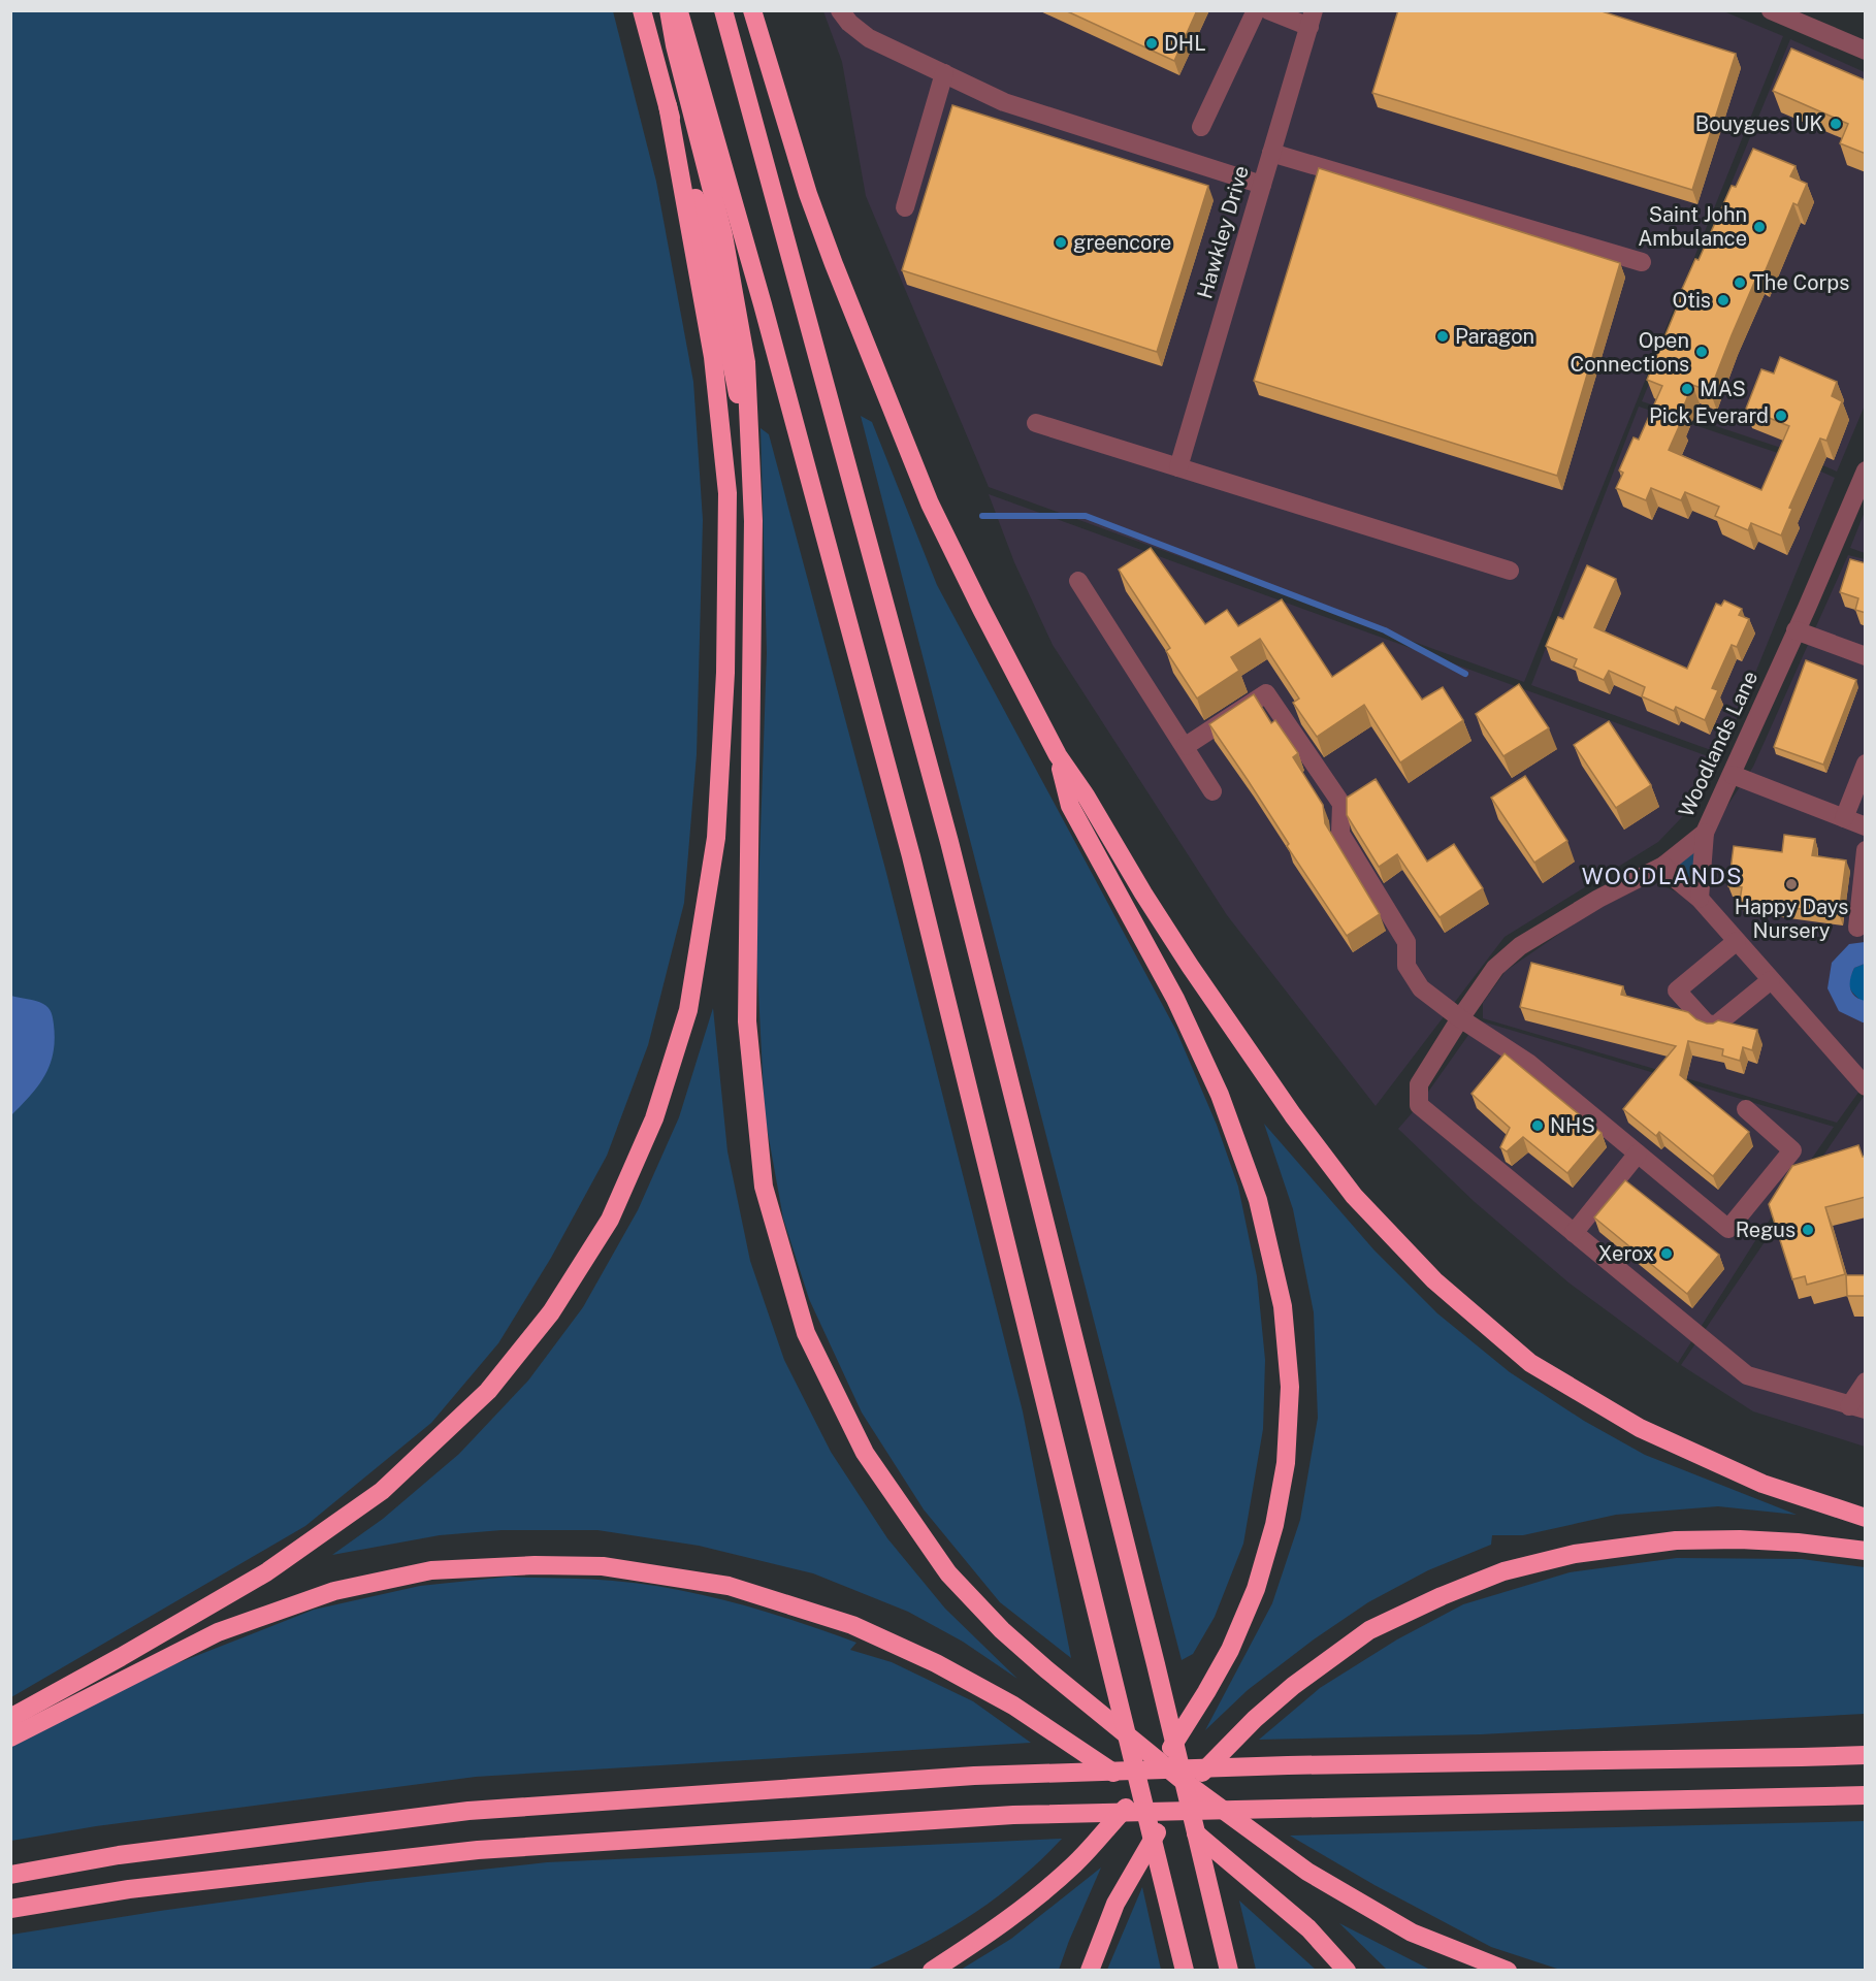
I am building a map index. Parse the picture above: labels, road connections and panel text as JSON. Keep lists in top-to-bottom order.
{
  "streets": {
    "street": ["Hawkley Drive", "Woodlands Lane"]
  },
  "districts": ["WOODLANDS"],
  "places": [
    "DHL",
    "Bouygues UK",
    "Saint John Ambulance",
    "greencore",
    "The Corps",
    "Otis",
    "Paragon",
    "Open Connections",
    "MAS",
    "Pick Everard",
    "Happy Days Nursery",
    "NHS",
    "Regus",
    "Xerox"
  ]
}
